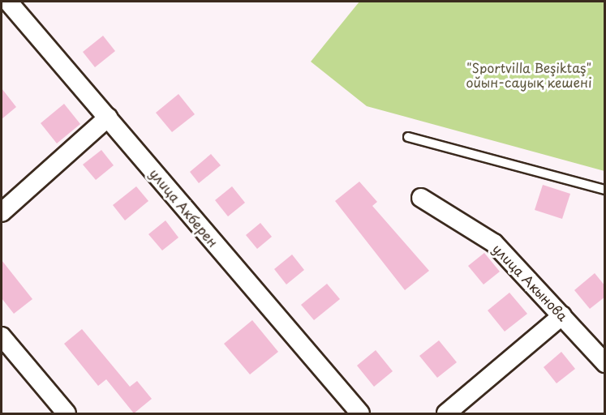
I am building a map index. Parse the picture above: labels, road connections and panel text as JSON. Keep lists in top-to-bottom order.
{
  "streets": {
    "street": ["улица Акберен", "улица Акынова"]
  },
  "parks": ["\"Sportvilla Beşiktaş\" ойын-сауық кешені"]
}
